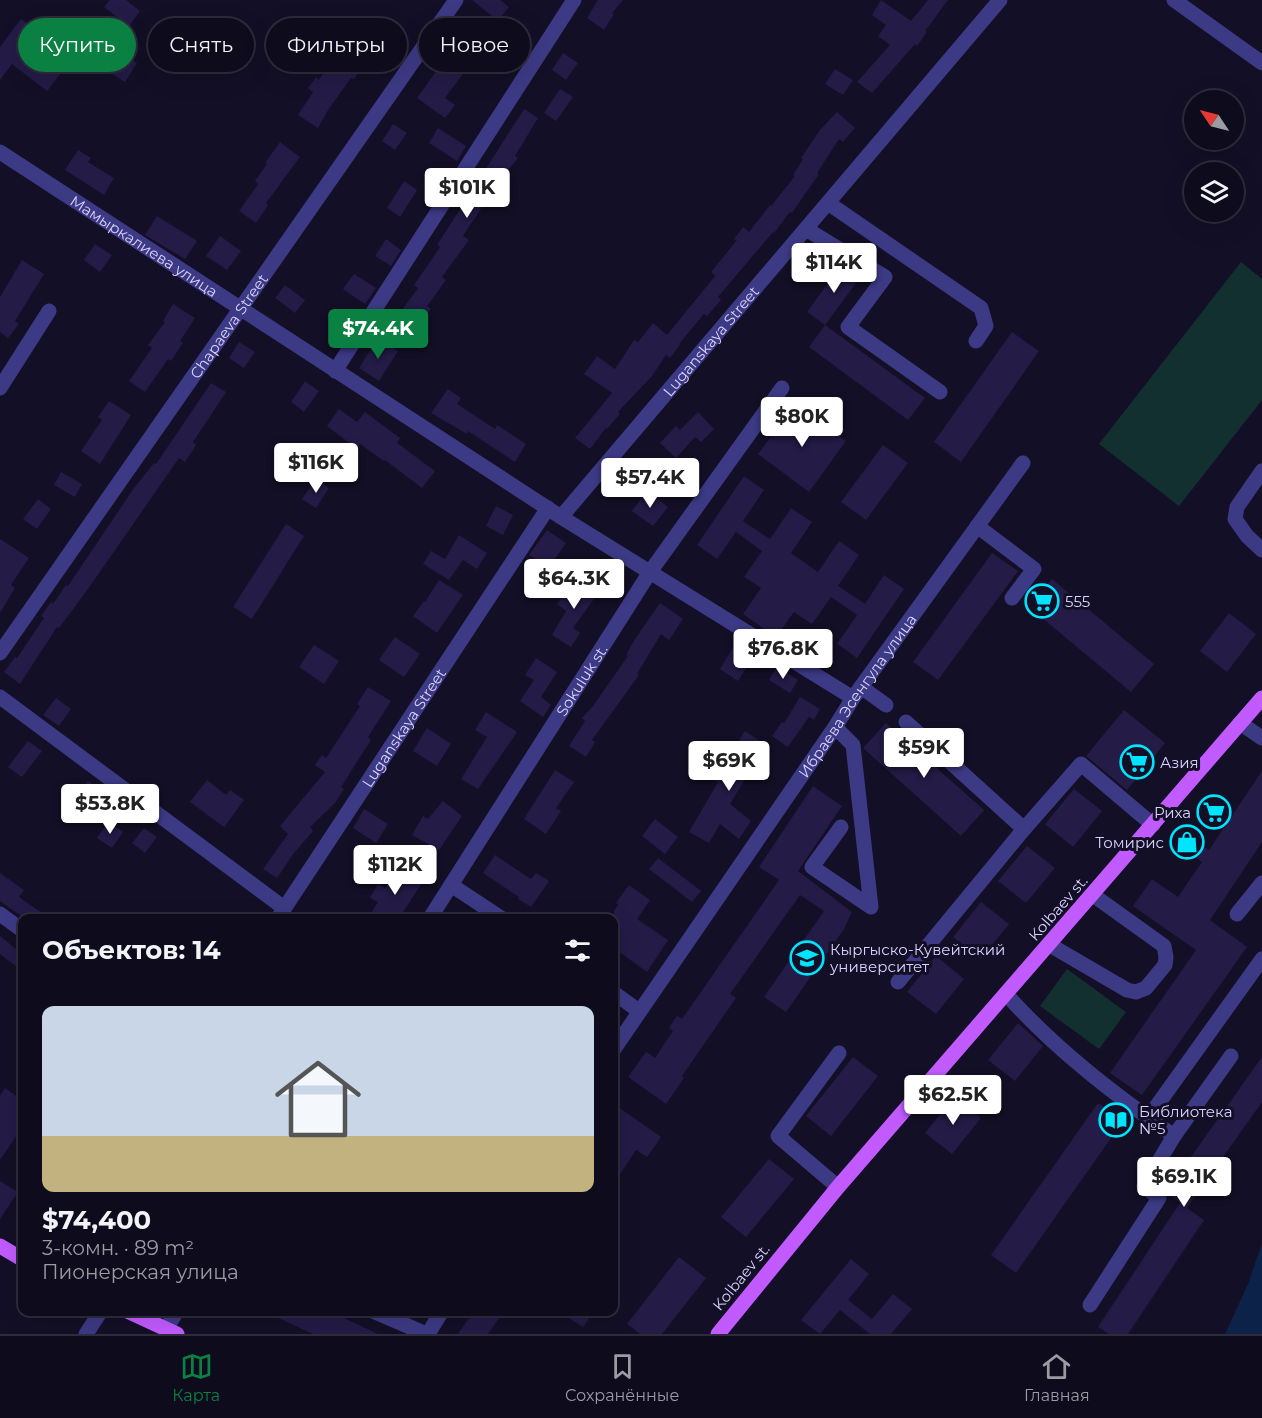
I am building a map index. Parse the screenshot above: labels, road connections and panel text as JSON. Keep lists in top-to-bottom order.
{
  "streets": {
    "main road": ["Kolbaev st."],
    "street": [
      "Мамыркалиева улица",
      "Chapaeva Street",
      "Luganskaya Street",
      "Sokuluk st.",
      "Ибраева Эсенгула улица"
    ]
  },
  "crossings": [
    ["Мамыркалиева улица", "Chapaeva Street"],
    ["Мамыркалиева улица", "Luganskaya Street"],
    ["Мамыркалиева улица", "Sokuluk st."],
    ["Мамыркалиева улица", "Ибраева Эсенгула улица"]
  ],
  "places": {
    "supermarket": ["555", "Азия", "Риха"],
    "shop": ["Томирис"],
    "school or university": ["Кыргыско-Кувейтский университет"],
    "library": ["Библиотека №5"]
  },
  "north": "top left",
  "page": {
    "chip": [
      "Купить",
      "Снять",
      "Фильтры",
      "Новое"
    ],
    "price": [
      "$101K",
      "$114K",
      "$74.4K",
      "$80K",
      "$116K",
      "$57.4K",
      "$64.3K",
      "$76.8K",
      "$59K",
      "$69K",
      "$53.8K",
      "$112K",
      "$62.5K",
      "$69.1K"
    ],
    "heading": "Объектов: 14",
    "list": [
      {
        "name": "$74,400",
        "note": "3-комн. · 89 m² · Пионерская улица"
      }
    ],
    "tabs": ["Карта", "Сохранённые", "Главная"]
  }
}
